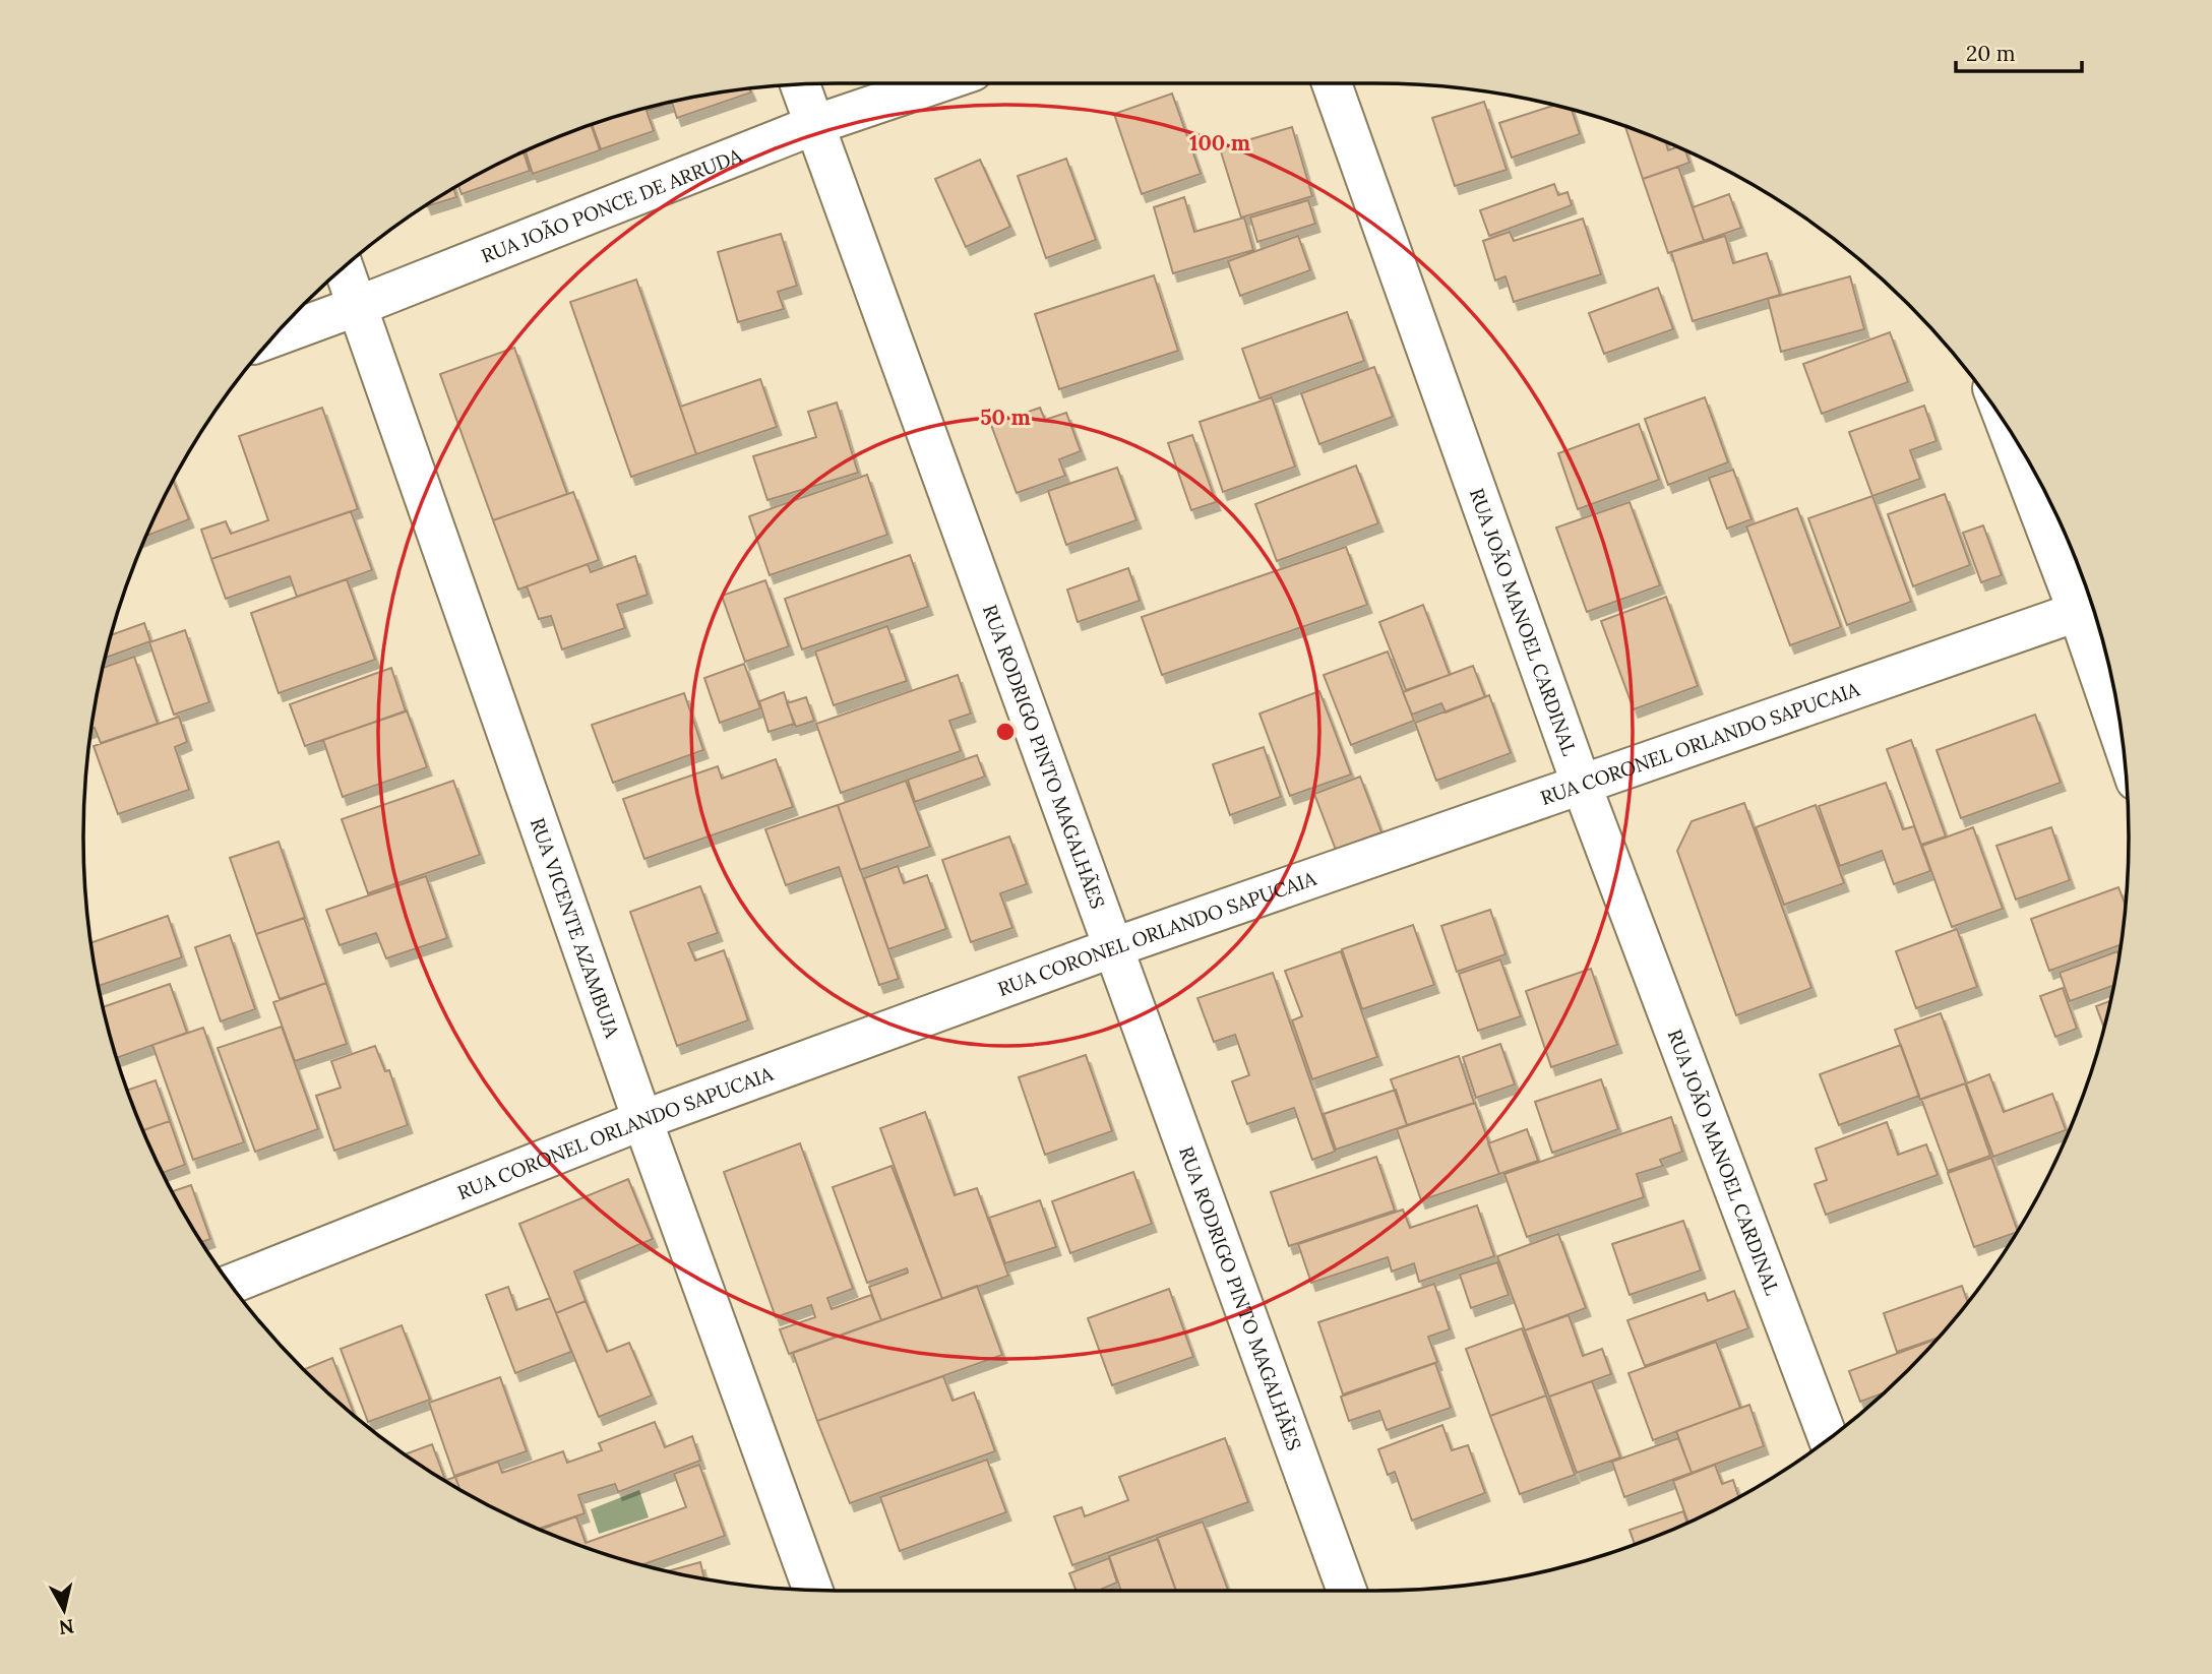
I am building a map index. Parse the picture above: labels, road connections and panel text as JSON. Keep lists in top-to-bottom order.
{
  "streets": {
    "street": [
      "RUA JOÃO PONCE DE ARRUDA",
      "RUA JOÃO MANOEL CARDINAL",
      "RUA CORONEL ORLANDO SAPUCAIA",
      "RUA RODRIGO PINTO MAGALHÃES",
      "RUA VICENTE AZAMBUJA"
    ]
  },
  "crossings": [
    ["RUA JOÃO PONCE DE ARRUDA", "RUA RODRIGO PINTO MAGALHÃES"],
    ["RUA JOÃO PONCE DE ARRUDA", "RUA VICENTE AZAMBUJA"],
    ["RUA JOÃO MANOEL CARDINAL", "RUA CORONEL ORLANDO SAPUCAIA"],
    ["RUA CORONEL ORLANDO SAPUCAIA", "RUA RODRIGO PINTO MAGALHÃES"],
    ["RUA CORONEL ORLANDO SAPUCAIA", "RUA VICENTE AZAMBUJA"]
  ],
  "scale_bar": "20 m",
  "north": "bottom",
  "rings": ["100 m", "50 m"]
}
